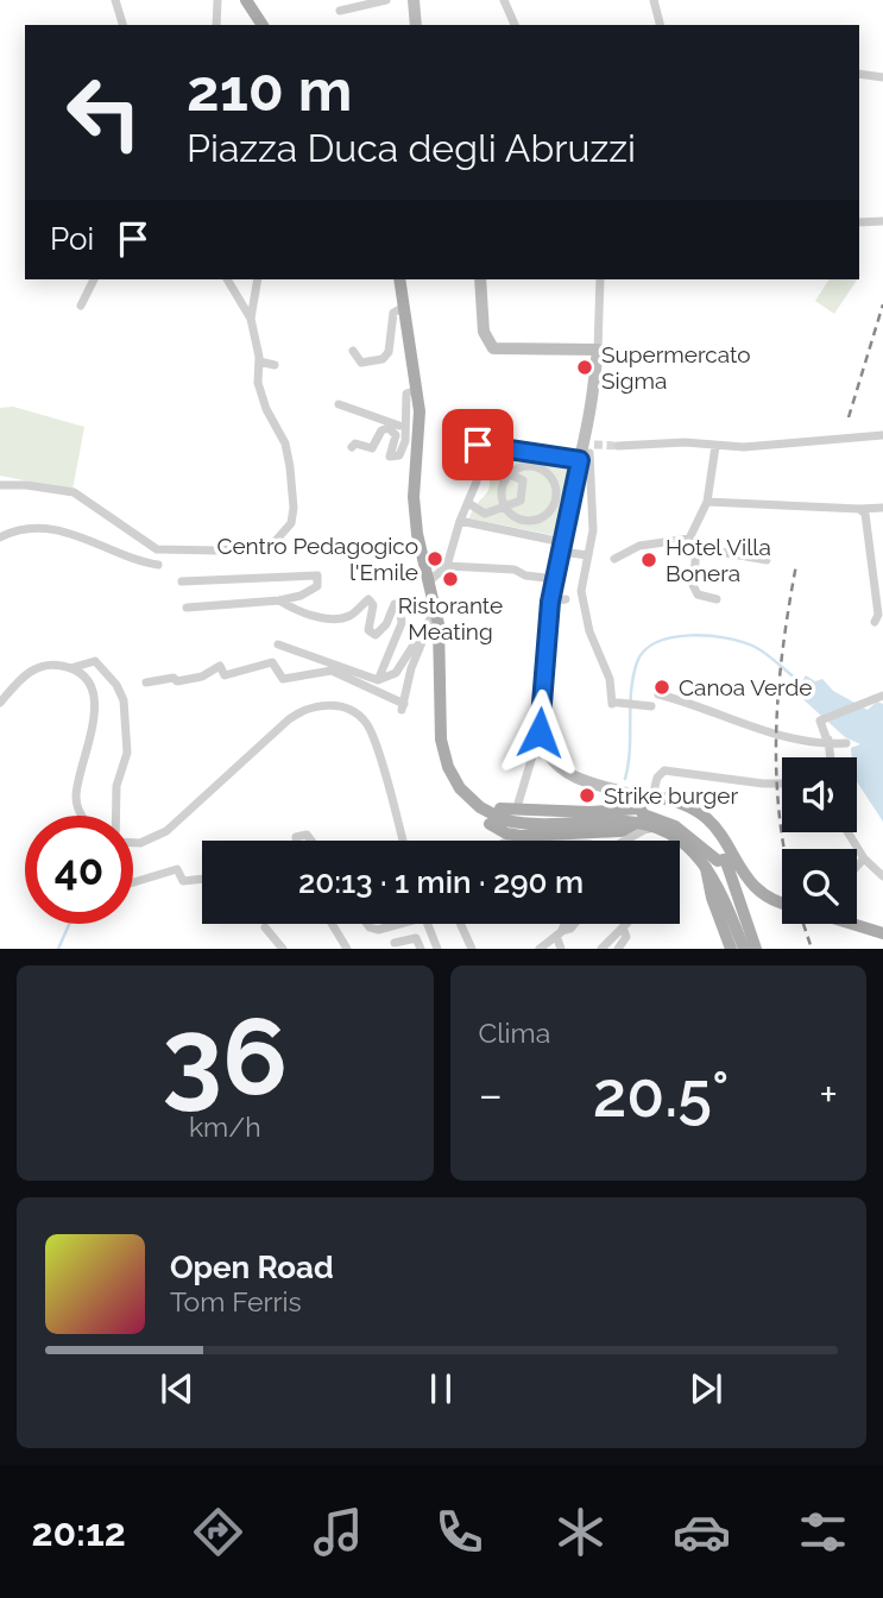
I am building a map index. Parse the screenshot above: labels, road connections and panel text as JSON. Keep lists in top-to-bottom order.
{
  "places": [
    "Supermercato Sigma",
    "Centro Pedagogico l'Emile",
    "Hotel Villa Bonera",
    "Ristorante Meating",
    "Canoa Verde",
    "Strike burger"
  ],
  "page": {
    "turn": ["210 m", "Piazza Duca degli Abruzzi"],
    "then": "Poi",
    "limit": "40",
    "trip": "20:13 · 1 min · 290 m",
    "tile": [
      ["36", "km/h"],
      "Clima"
    ],
    "heat": ["−", "20.5°", "+"],
    "song": ["Open Road", "Tom Ferris"],
    "tabs": "20:12"
  }
}
